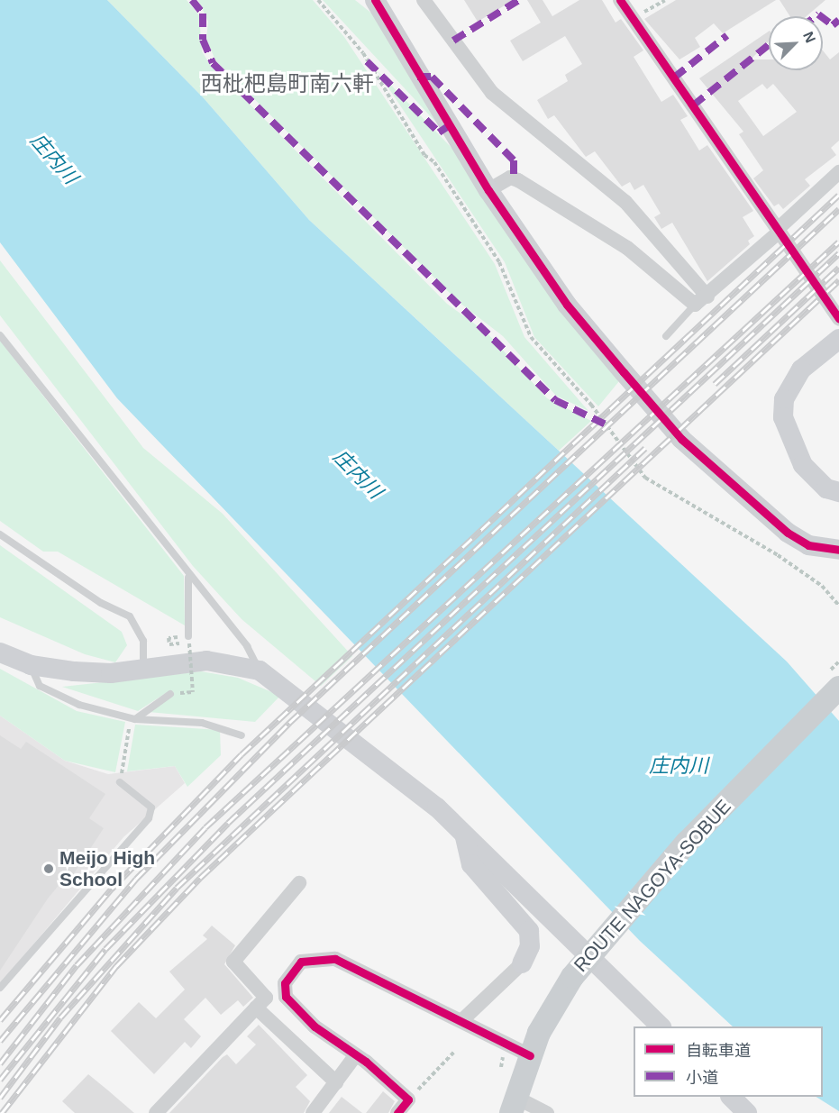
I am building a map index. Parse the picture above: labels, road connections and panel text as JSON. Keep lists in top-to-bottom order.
{
  "streets": {
    "main road": ["ROUTE NAGOYA-SOBUE"]
  },
  "districts": ["西枇杷島町南六軒"],
  "water": ["庄内川"],
  "places": ["Meijo High School"],
  "legend": ["自転車道", "小道"],
  "north": "top right"
}
